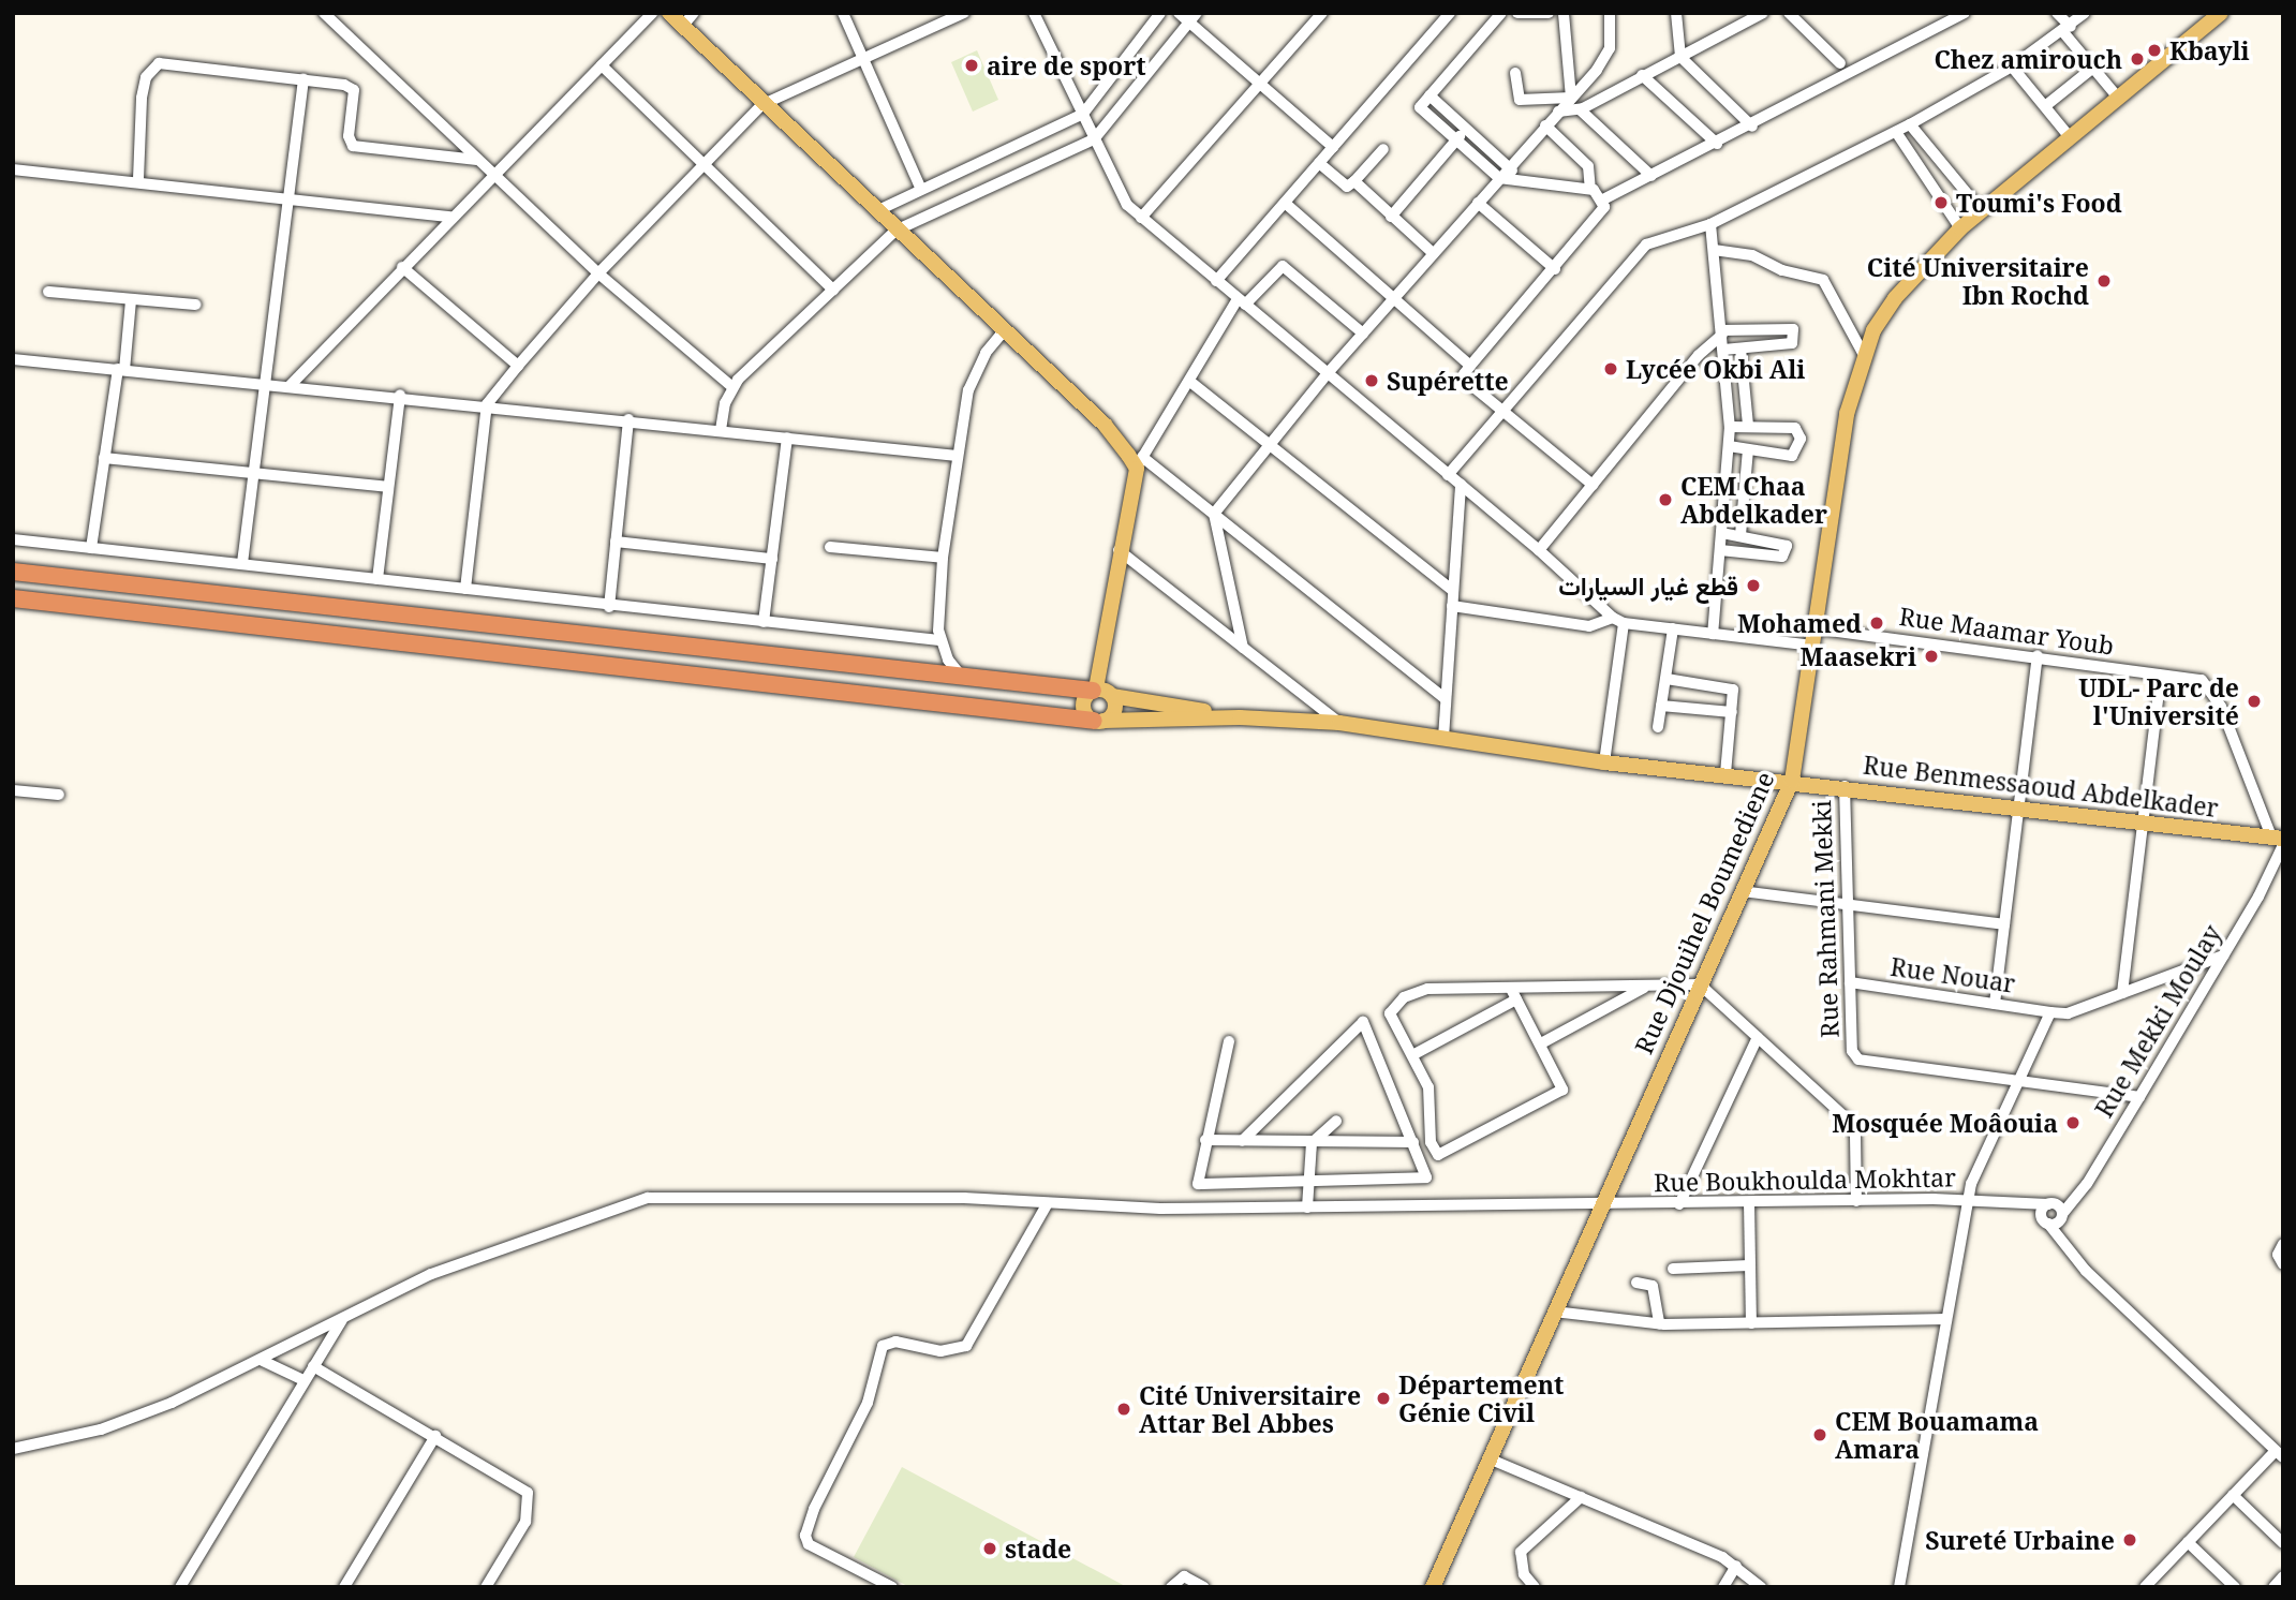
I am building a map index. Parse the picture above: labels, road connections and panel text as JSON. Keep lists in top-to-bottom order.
{
  "streets": {
    "main road": ["Rue Benmessaoud Abdelkader", "Rue Djouihel Boumediene"],
    "street": [
      "Rue Maamar Youb",
      "Rue Rahmani Mekki",
      "Rue Nouar",
      "Rue Mekki Moulay",
      "Rue Boukhoulda Mokhtar"
    ]
  },
  "crossings": [
    ["Rue Maamar Youb", "Rue Benmessaoud Abdelkader"],
    ["Rue Maamar Youb", "Rue Djouihel Boumediene"],
    ["Rue Maamar Youb", "Rue Mekki Moulay"],
    ["Rue Benmessaoud Abdelkader", "Rue Djouihel Boumediene"],
    ["Rue Benmessaoud Abdelkader", "Rue Rahmani Mekki"],
    ["Rue Benmessaoud Abdelkader", "Rue Mekki Moulay"],
    ["Rue Djouihel Boumediene", "Rue Boukhoulda Mokhtar"],
    ["Rue Rahmani Mekki", "Rue Nouar"],
    ["Rue Nouar", "Rue Mekki Moulay"]
  ],
  "places": [
    "Kbayli",
    "Chez amirouch",
    "aire de sport",
    "Toumi's Food",
    "Cité Universitaire Ibn Rochd",
    "Lycée Okbi Ali",
    "Supérette",
    "CEM Chaa Abdelkader",
    "قطع غيار السيارات",
    "Mohamed",
    "Maasekri",
    "UDL- Parc de l'Université",
    "Mosquée Moâouia",
    "Département Génie Civil",
    "Cité Universitaire Attar Bel Abbes",
    "CEM Bouamama Amara",
    "Sureté Urbaine",
    "stade"
  ]
}
